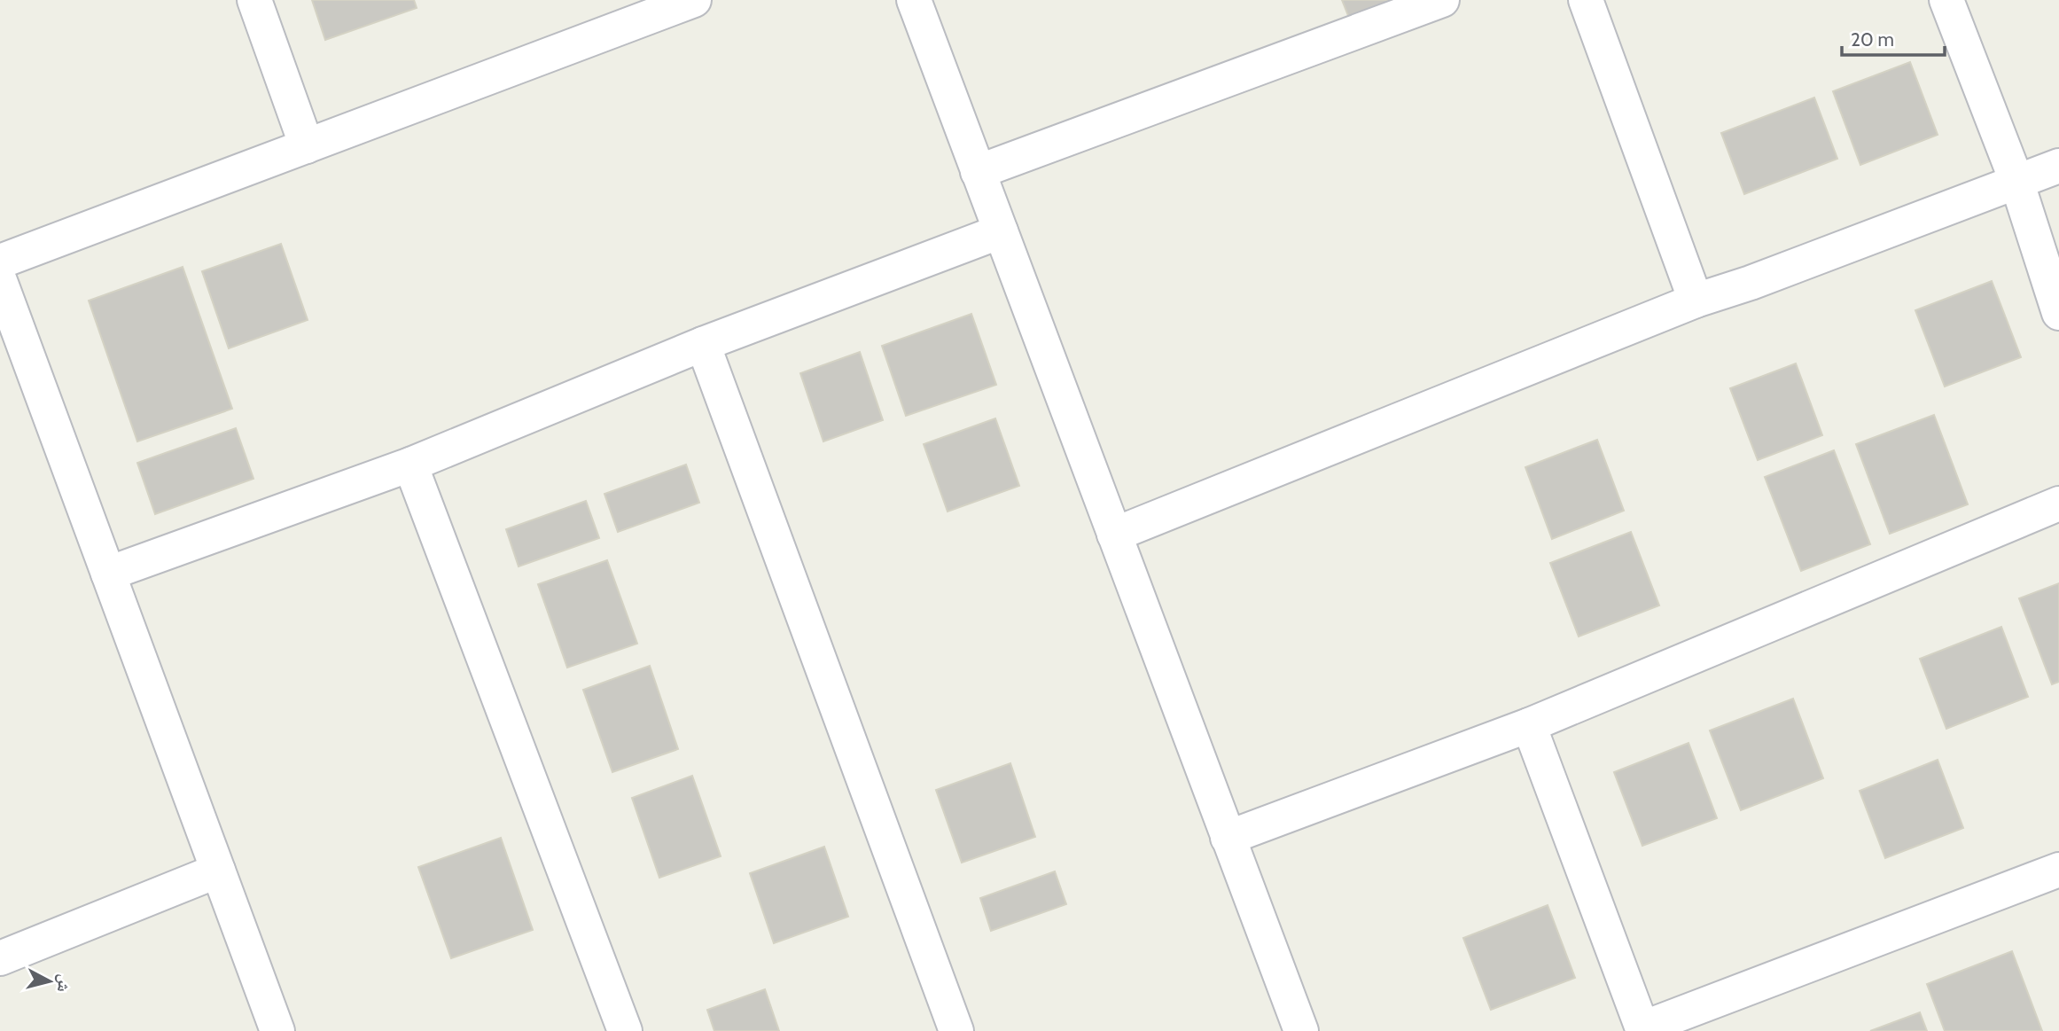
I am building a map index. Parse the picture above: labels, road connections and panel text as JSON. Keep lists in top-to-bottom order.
{
  "scale_bar": "20 m",
  "north": "right"
}
